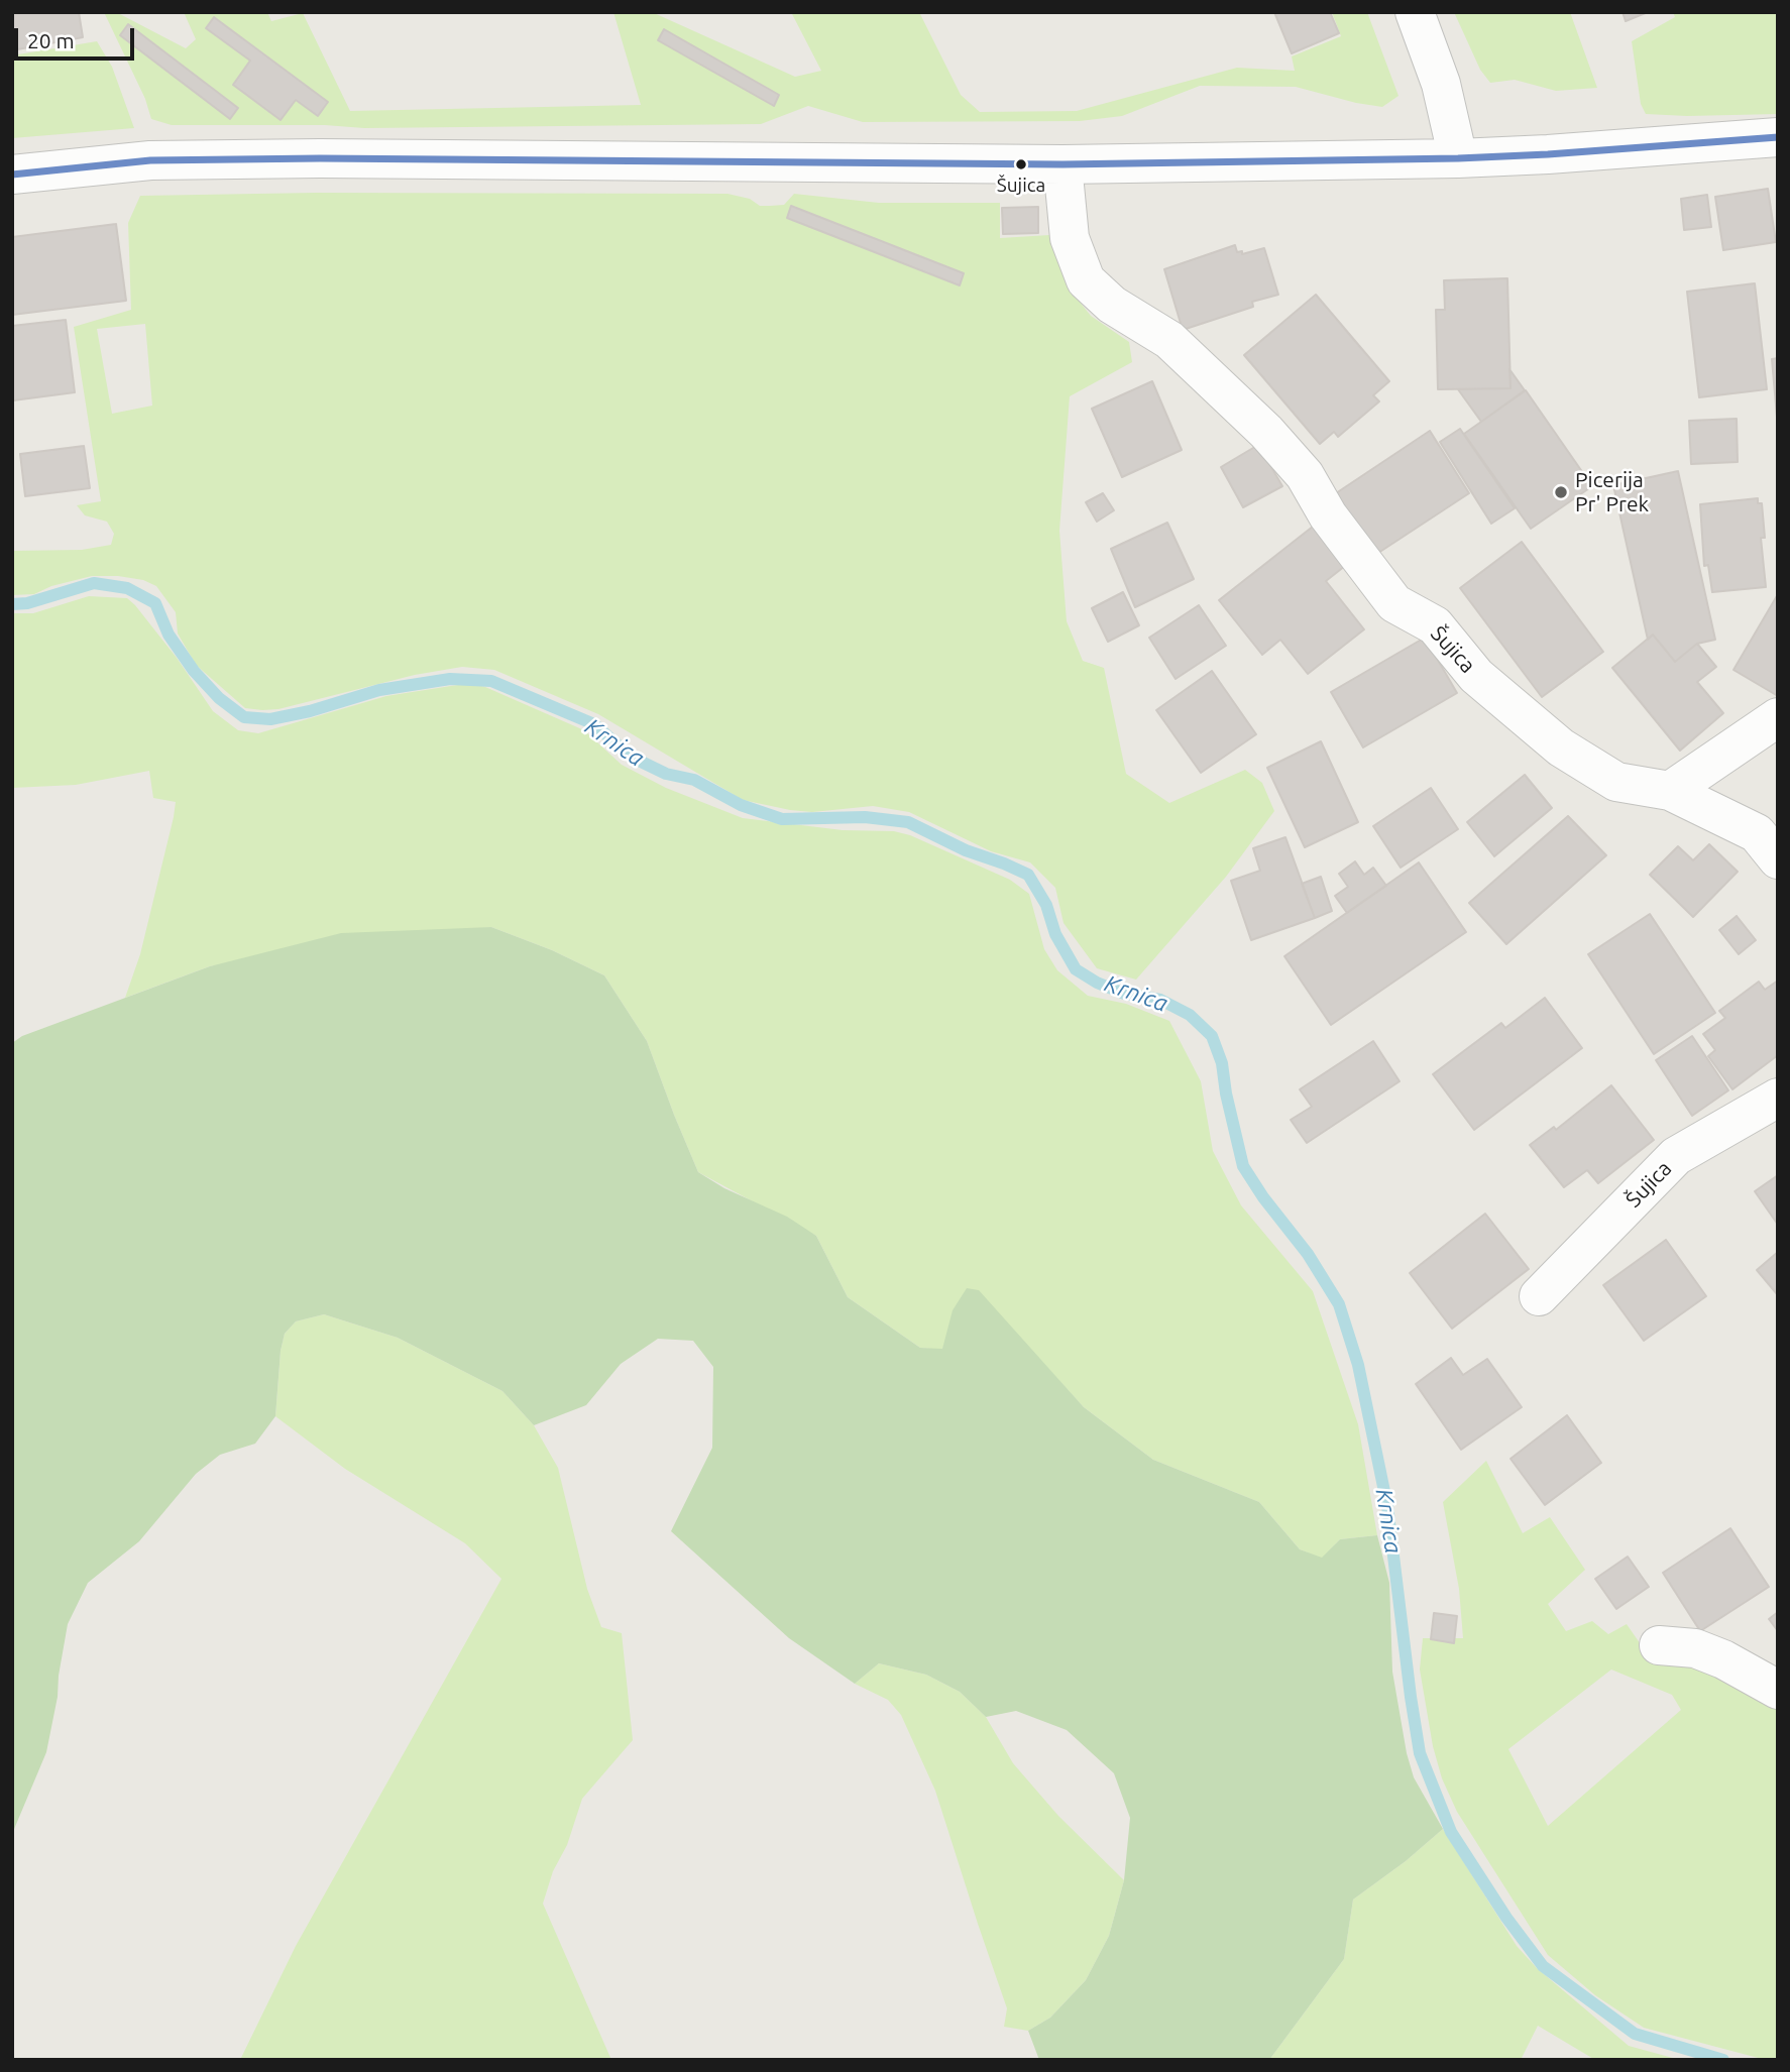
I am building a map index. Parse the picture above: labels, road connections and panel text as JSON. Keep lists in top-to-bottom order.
{
  "streets": {
    "street": ["Šujica"]
  },
  "water": ["Krnica"],
  "places": ["Šujica", "Picerija Pr' Prek"],
  "scale_bar": "20 m"
}
